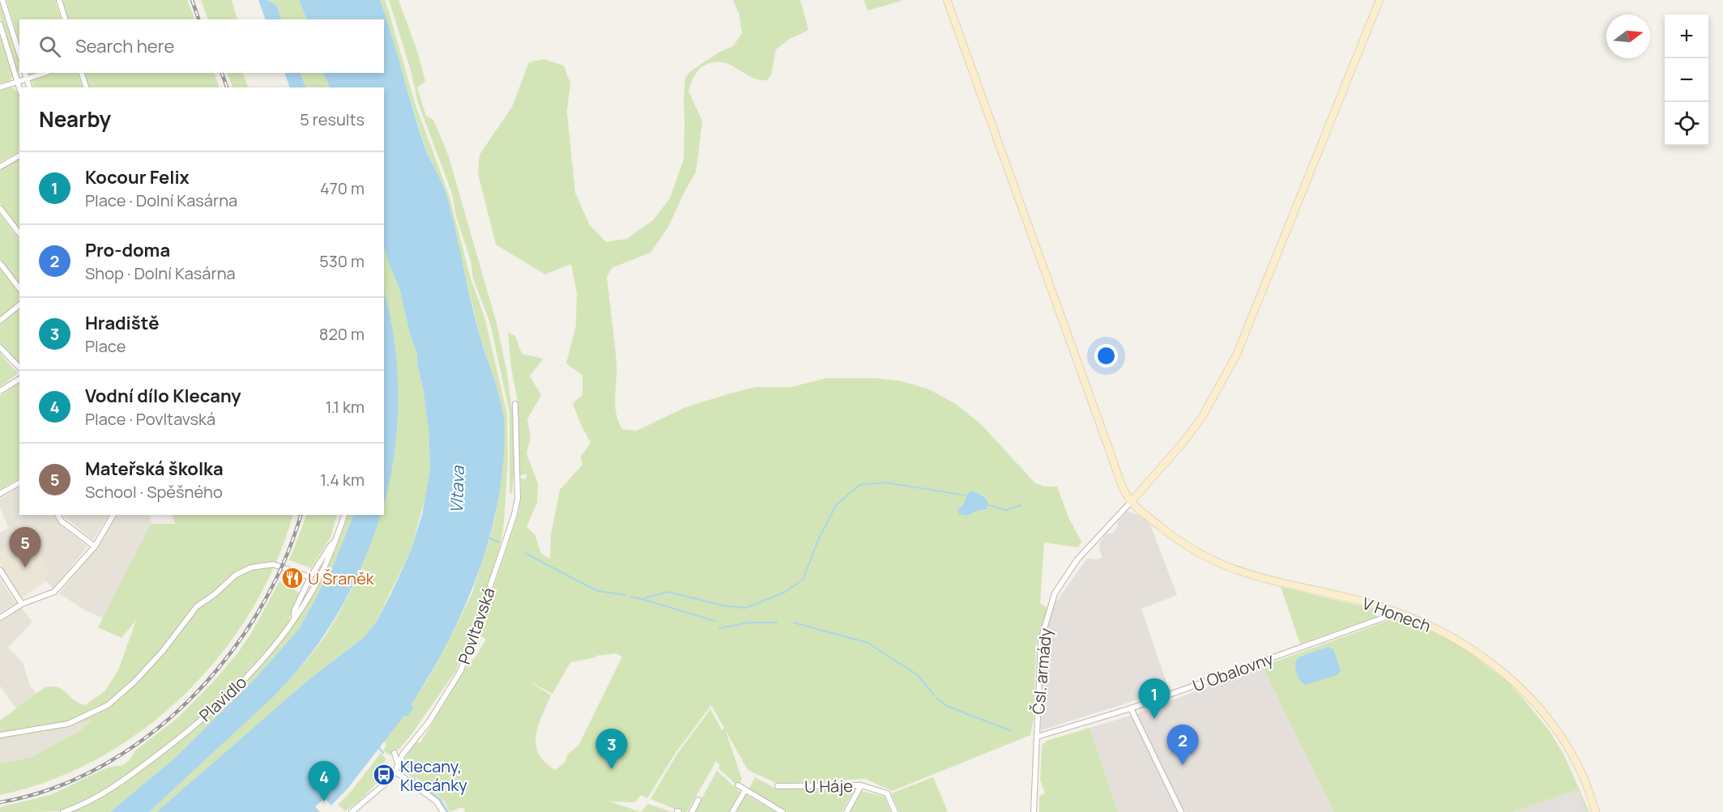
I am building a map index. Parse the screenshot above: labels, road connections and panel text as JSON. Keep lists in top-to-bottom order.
{
  "streets": {
    "street": [
      "V Honech",
      "Povltavská",
      "Čsl. armády",
      "U Obalovny",
      "Plavidlo",
      "U Háje"
    ]
  },
  "crossings": [
    ["V Honech", "Čsl. armády"],
    ["V Honech", "U Obalovny"],
    ["Čsl. armády", "U Obalovny"]
  ],
  "water": ["Vltava"],
  "places": {
    "restaurant": ["U Šraněk"],
    "bus stop": ["Klecany, Klecánky"]
  },
  "north": "right",
  "page": {
    "map_buttons": ["+", "−"],
    "search": "Search here",
    "heading": ["Nearby", "5 results"],
    "list": [
      {
        "mark": "1",
        "name": "Kocour Felix",
        "note": "Place · Dolní Kasárna",
        "value": "470 m"
      },
      {
        "mark": "2",
        "name": "Pro-doma",
        "note": "Shop · Dolní Kasárna",
        "value": "530 m"
      },
      {
        "mark": "3",
        "name": "Hradiště",
        "note": "Place",
        "value": "820 m"
      },
      {
        "mark": "4",
        "name": "Vodní dílo Klecany",
        "note": "Place · Povltavská",
        "value": "1.1 km"
      },
      {
        "mark": "5",
        "name": "Mateřská školka",
        "note": "School · Spěšného",
        "value": "1.4 km"
      }
    ],
    "pins": [
      "5",
      "1",
      "2",
      "3",
      "4"
    ]
  }
}
